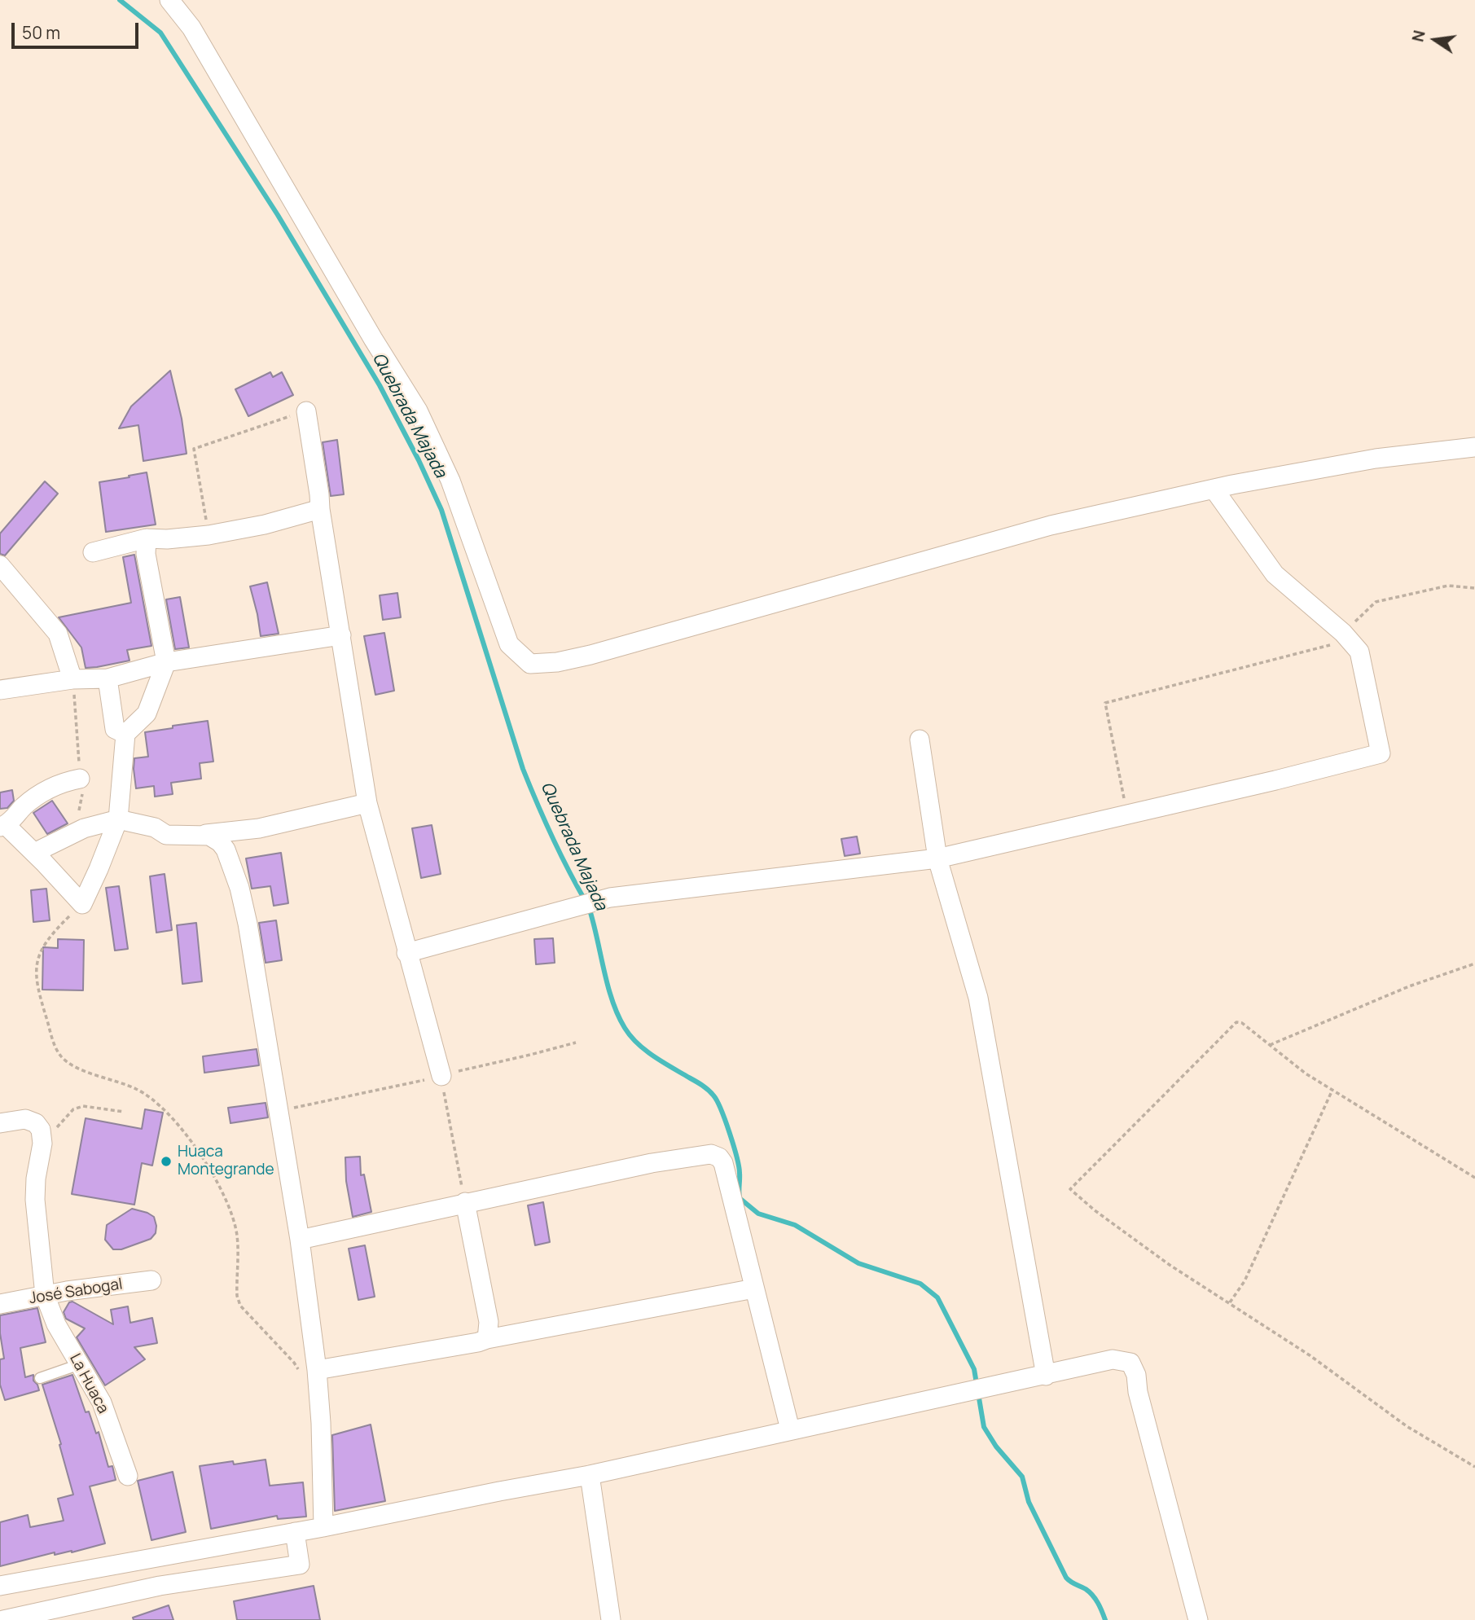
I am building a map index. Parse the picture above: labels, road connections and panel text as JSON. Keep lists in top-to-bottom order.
{
  "streets": {
    "street": ["José Sabogal", "La Huaca"]
  },
  "crossings": [
    ["José Sabogal", "La Huaca"]
  ],
  "water": ["Quebrada Majada"],
  "places": ["Huaca Montegrande"],
  "scale_bar": "50 m",
  "north": "left"
}
